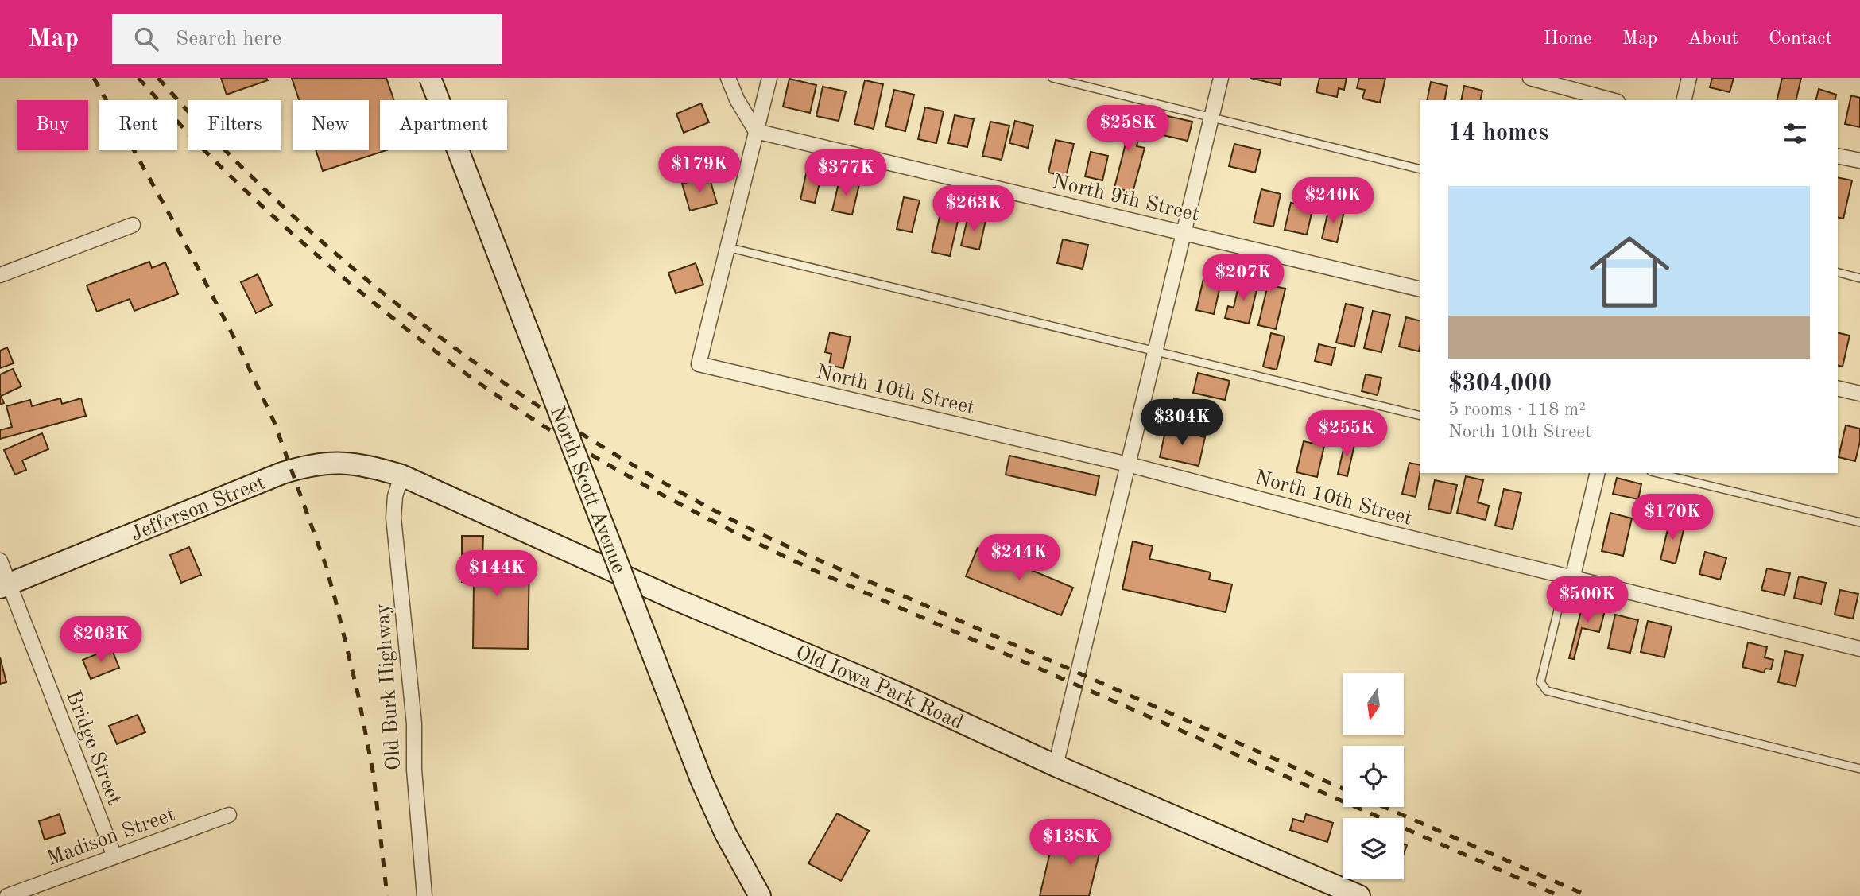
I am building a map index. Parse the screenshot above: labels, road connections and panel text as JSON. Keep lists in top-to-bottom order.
{
  "streets": {
    "street": [
      "North 9th Street",
      "North 10th Street",
      "North Scott Avenue",
      "Jefferson Street",
      "Old Burk Highway",
      "Old Iowa Park Road",
      "Bridge Street",
      "Madison Street"
    ]
  },
  "crossings": [
    ["Jefferson Street", "Old Burk Highway"],
    ["Jefferson Street", "Old Iowa Park Road"],
    ["Jefferson Street", "Bridge Street"],
    ["Old Burk Highway", "Old Iowa Park Road"],
    ["Bridge Street", "Madison Street"]
  ],
  "north": "bottom",
  "page": {
    "header": "Map",
    "search": "Search here",
    "nav": [
      "Home",
      "Map",
      "About",
      "Contact"
    ],
    "chip": [
      "Buy",
      "Rent",
      "Filters",
      "New",
      "Apartment"
    ],
    "heading": "14 homes",
    "price": [
      "$258K",
      "$179K",
      "$377K",
      "$240K",
      "$263K",
      "$207K",
      "$304K",
      "$255K",
      "$170K",
      "$244K",
      "$144K",
      "$500K",
      "$203K",
      "$138K"
    ],
    "list": [
      {
        "name": "$304,000",
        "note": "5 rooms · 118 m² · North 10th Street"
      }
    ]
  }
}
